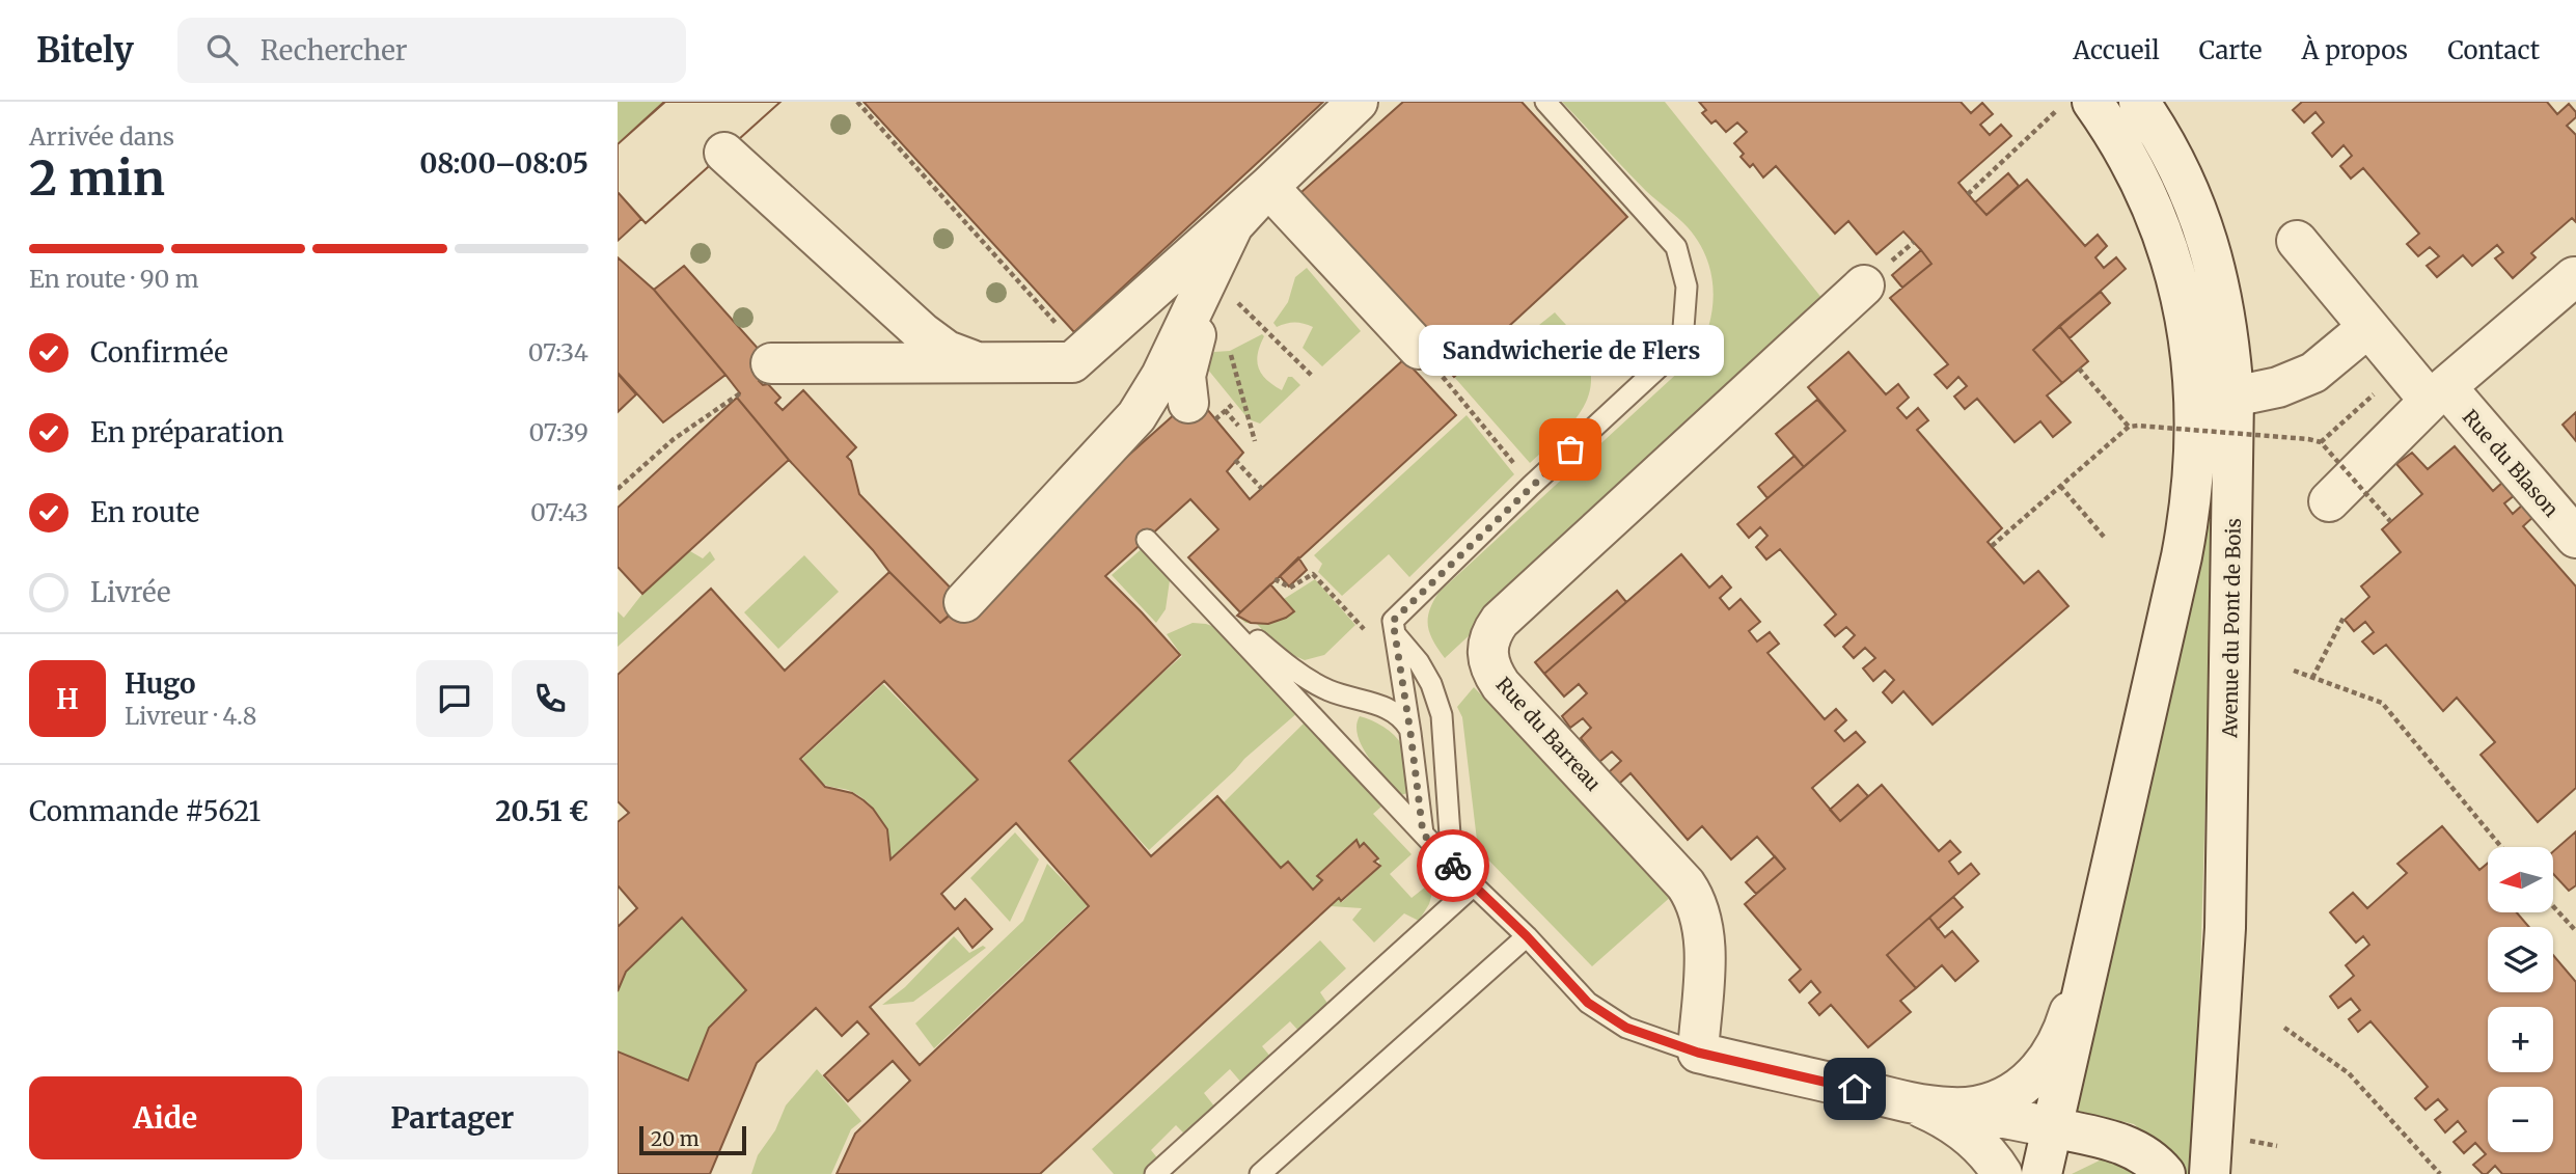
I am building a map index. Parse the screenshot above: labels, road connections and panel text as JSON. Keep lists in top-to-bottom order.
{
  "streets": {
    "street": ["Rue du Blason", "Avenue du Pont de Bois", "Rue du Barreau"]
  },
  "places": ["Sandwicherie de Flers"],
  "scale_bar": "20 m",
  "north": "left",
  "page": {
    "header": "Bitely",
    "search": "Rechercher",
    "nav": [
      "Accueil",
      "Carte",
      "À propos",
      "Contact"
    ],
    "heading": ["2 min", "Arrivée dans", "08:00–08:05"],
    "panel": [
      "Hugo",
      "Livreur · 4.8",
      "Commande #5621",
      "20.51 €"
    ],
    "bar": "En route · 90 m",
    "list": [
      ["Confirmée", "07:34"],
      ["En préparation", "07:39"],
      ["En route", "07:43"],
      "Livrée"
    ],
    "bubble": "Sandwicherie de Flers",
    "round": "H",
    "map_buttons": ["+", "−"],
    "buttons": ["Aide", "Partager"],
    "scale": "20 m"
  }
}
